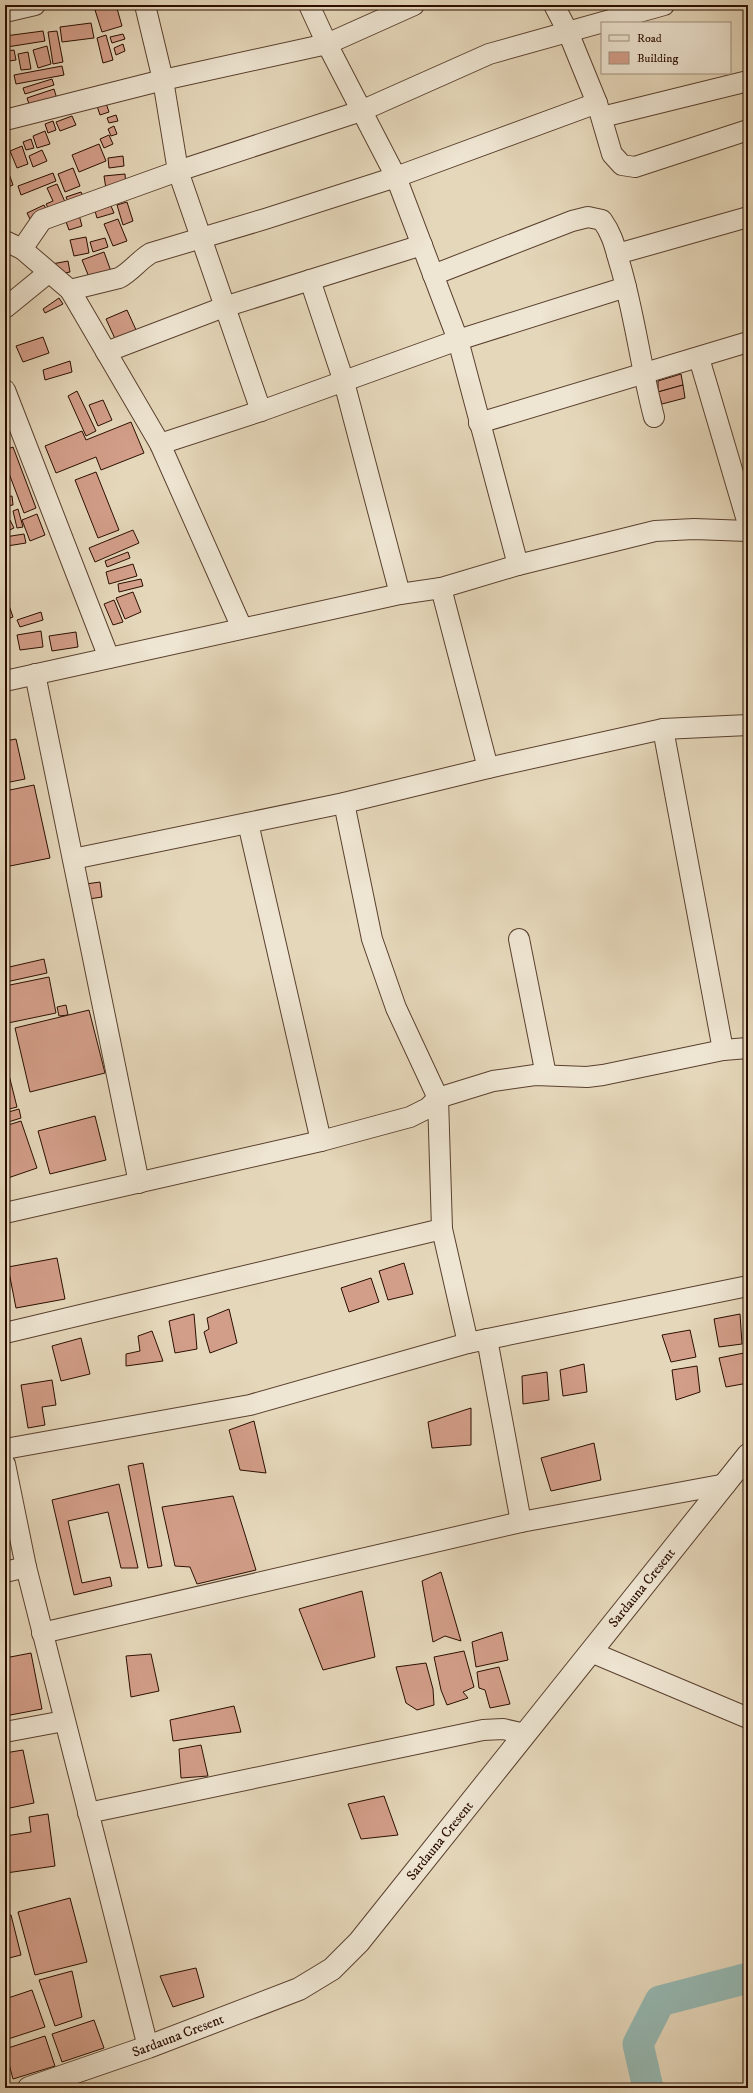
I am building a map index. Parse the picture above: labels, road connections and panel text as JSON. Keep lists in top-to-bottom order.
{
  "streets": {
    "street": ["Sardauna Cresent"]
  },
  "legend": ["Road", "Building"]
}
